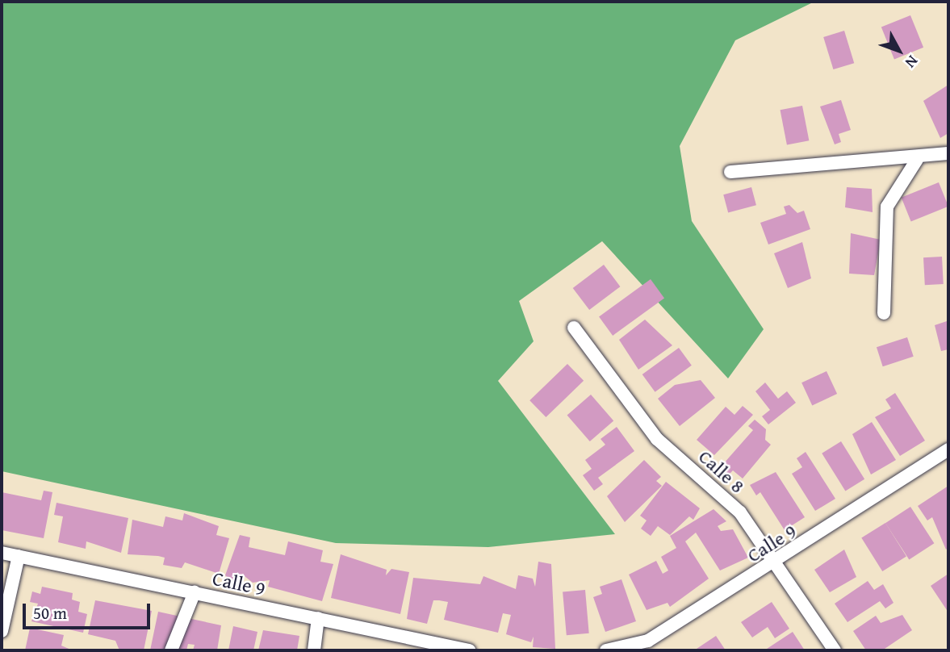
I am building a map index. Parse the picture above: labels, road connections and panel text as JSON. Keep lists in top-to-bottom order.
{
  "streets": {
    "street": ["Calle 8", "Calle 9"]
  },
  "crossings": [
    ["Calle 8", "Calle 9"]
  ],
  "scale_bar": "50 m",
  "north": "bottom right"
}
